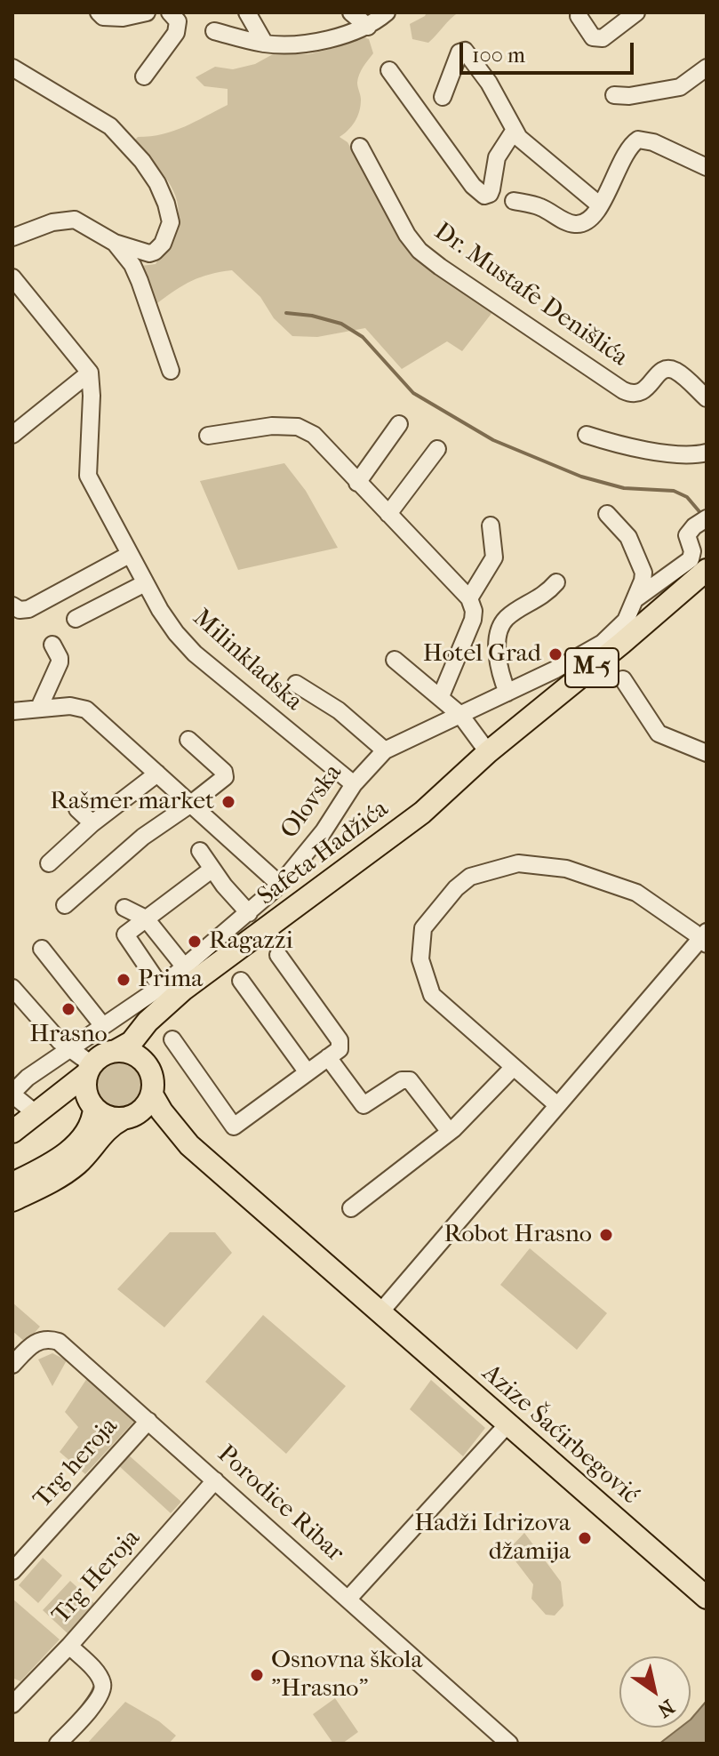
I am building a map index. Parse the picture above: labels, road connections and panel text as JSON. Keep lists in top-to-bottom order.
{
  "streets": {
    "main road": ["M-5", "Safeta Hadžića", "Azize Šaćirbegović"],
    "street": [
      "Dr. Mustafe Denišlića",
      "Milinkladska",
      "Olovska",
      "Trg heroja",
      "Porodice Ribar",
      "Trg Heroja"
    ]
  },
  "crossings": [
    ["Milinkladska", "Olovska"],
    ["M-5", "Safeta Hadžića"],
    ["M-5", "Azize Šaćirbegović"],
    ["Safeta Hadžića", "Azize Šaćirbegović"],
    ["Trg heroja", "Porodice Ribar"],
    ["Porodice Ribar", "Trg Heroja"]
  ],
  "places": [
    "Hotel Grad",
    "Rašmer market",
    "Ragazzi",
    "Prima",
    "Hrasno",
    "Robot Hrasno",
    "Hadži Idrizova džamija",
    "Osnovna škola \"Hrasno\""
  ],
  "scale_bar": "100 m",
  "north": "bottom right"
}
